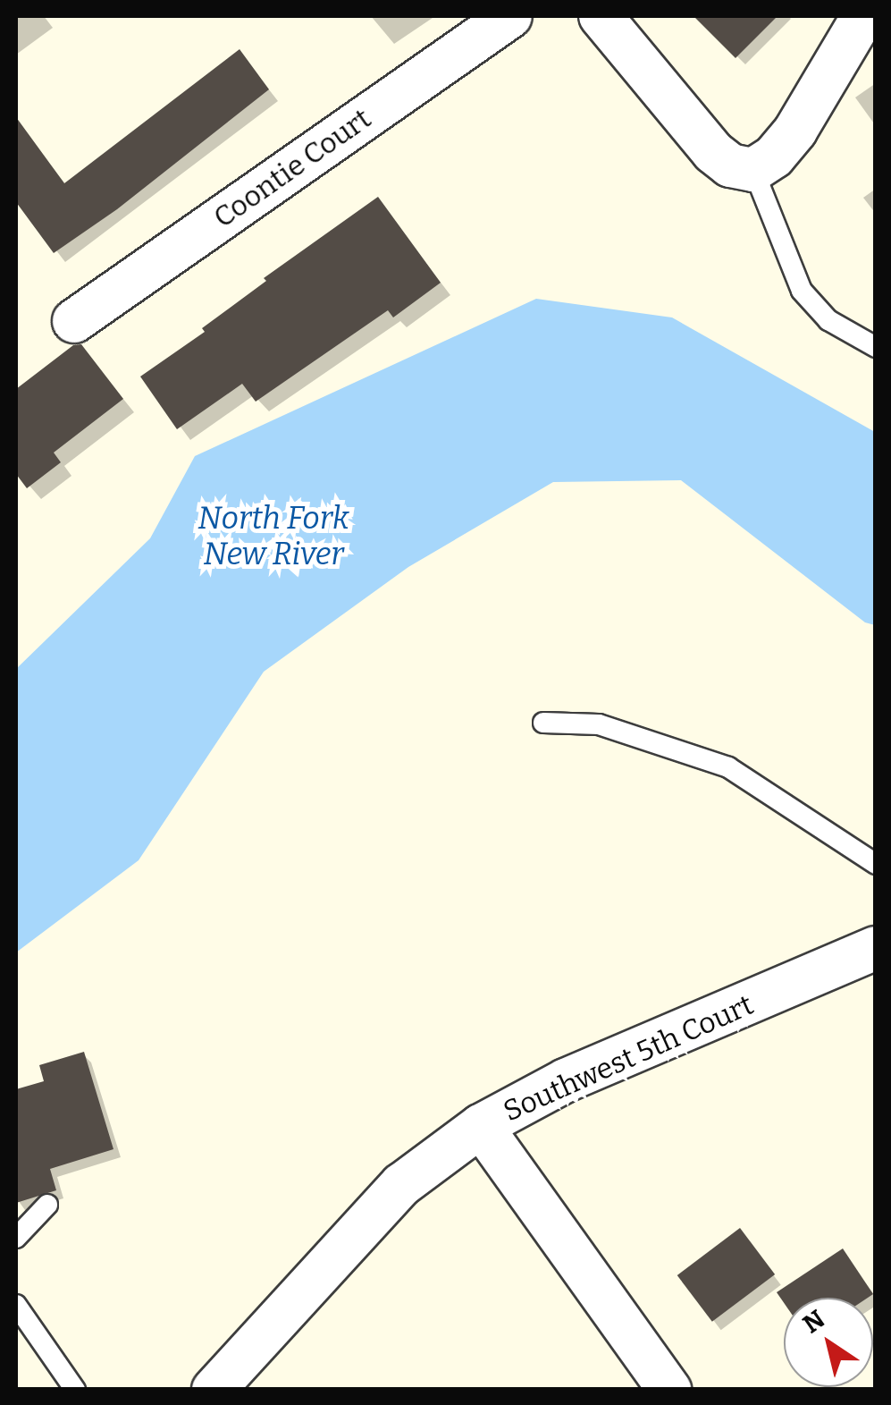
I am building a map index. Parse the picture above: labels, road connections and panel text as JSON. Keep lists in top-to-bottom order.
{
  "streets": {
    "street": ["Coontie Court", "Southwest 5th Court"]
  },
  "water": ["North Fork New River"],
  "north": "top left"
}
